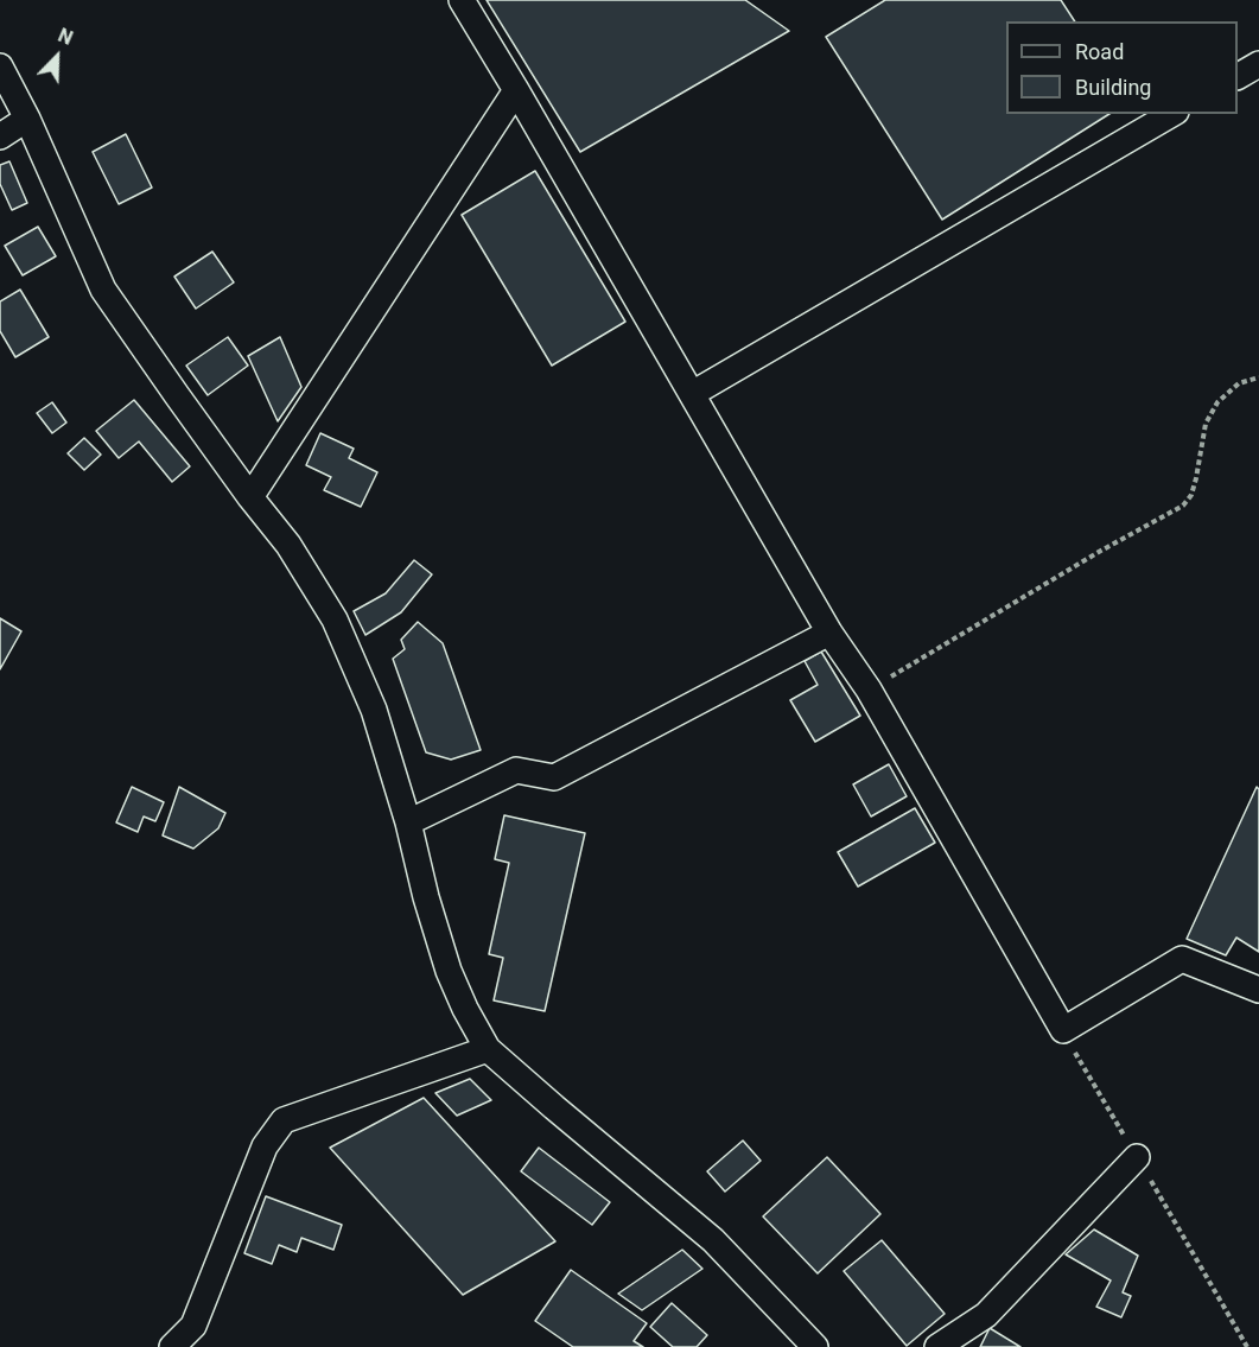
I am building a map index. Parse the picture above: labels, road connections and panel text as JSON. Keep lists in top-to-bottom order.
{
  "legend": ["Road", "Building"],
  "north": "top right"
}
